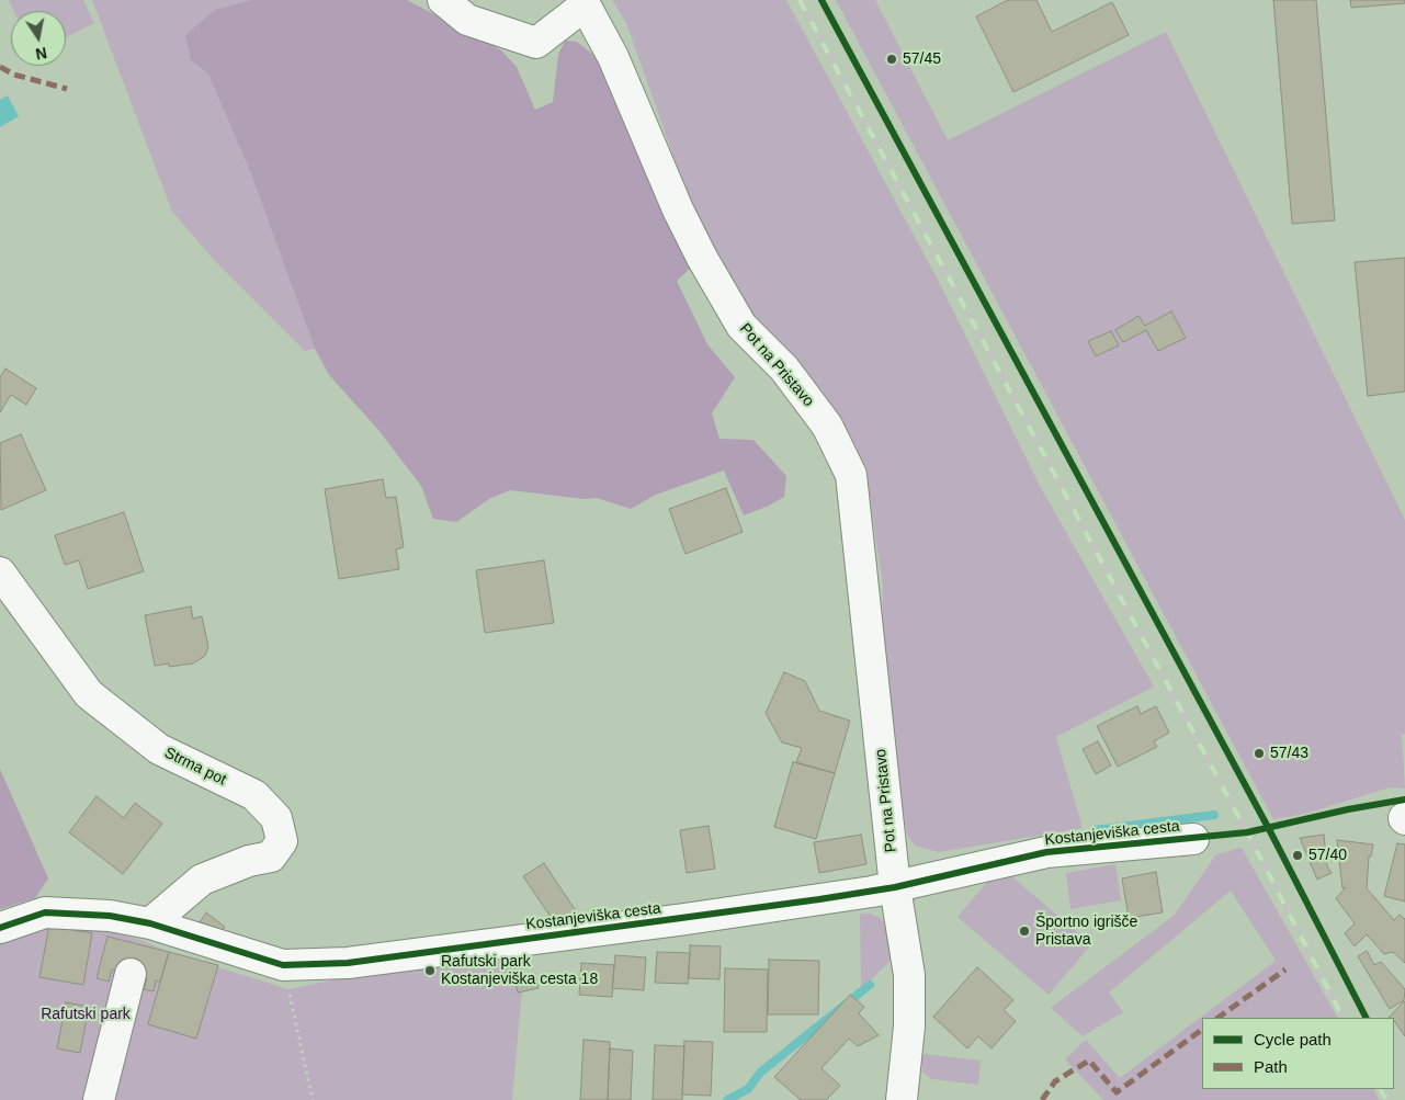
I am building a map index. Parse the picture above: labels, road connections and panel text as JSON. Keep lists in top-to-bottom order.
{
  "streets": {
    "street": ["Pot na Pristavo", "Strma pot", "Kostanjeviška cesta"]
  },
  "crossings": [
    ["Pot na Pristavo", "Kostanjeviška cesta"],
    ["Strma pot", "Kostanjeviška cesta"]
  ],
  "parks": ["Rafutski park"],
  "places": [
    "57/45",
    "57/43",
    "57/40",
    "Športno igrišče Pristava",
    "Rafutski park Kostanjeviška cesta 18"
  ],
  "legend": ["Cycle path", "Path"],
  "north": "bottom"
}
